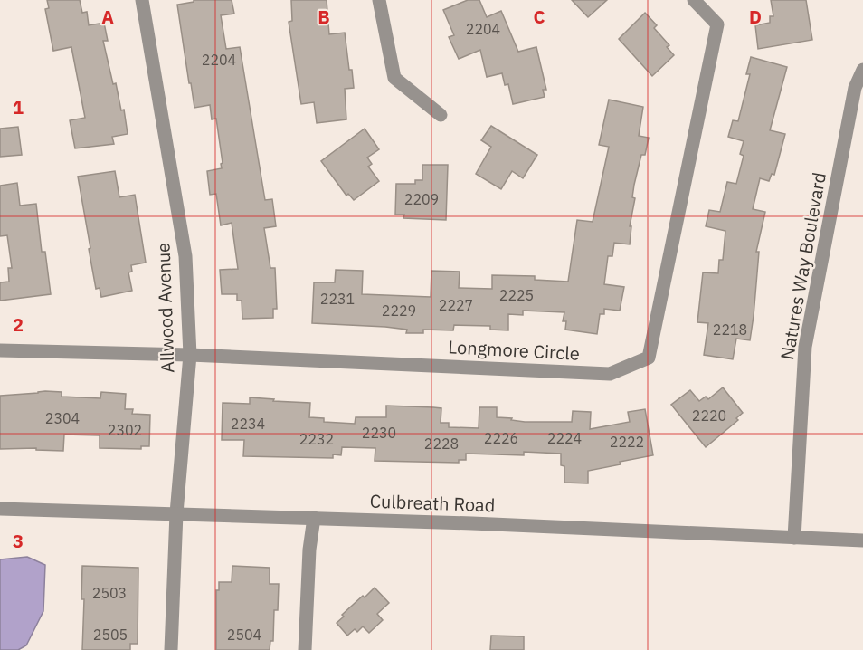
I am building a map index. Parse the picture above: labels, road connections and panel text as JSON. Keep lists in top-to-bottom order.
{
  "streets": {
    "street": [
      "Natures Way Boulevard",
      "Allwood Avenue",
      "Longmore Circle",
      "Culbreath Road"
    ]
  },
  "crossings": [
    ["Natures Way Boulevard", "Culbreath Road"],
    ["Allwood Avenue", "Longmore Circle"],
    ["Allwood Avenue", "Culbreath Road"]
  ],
  "house_numbers": [
    "2204",
    "2204",
    "2209",
    "2225",
    "2231",
    "2227",
    "2229",
    "2218",
    "2220",
    "2304",
    "2234",
    "2302",
    "2230",
    "2226",
    "2224",
    "2232",
    "2222",
    "2228",
    "2503",
    "2505",
    "2504"
  ],
  "grid": {
    "columns": [
      "A",
      "B",
      "C",
      "D"
    ],
    "rows": ["1", "2", "3"]
  }
}
